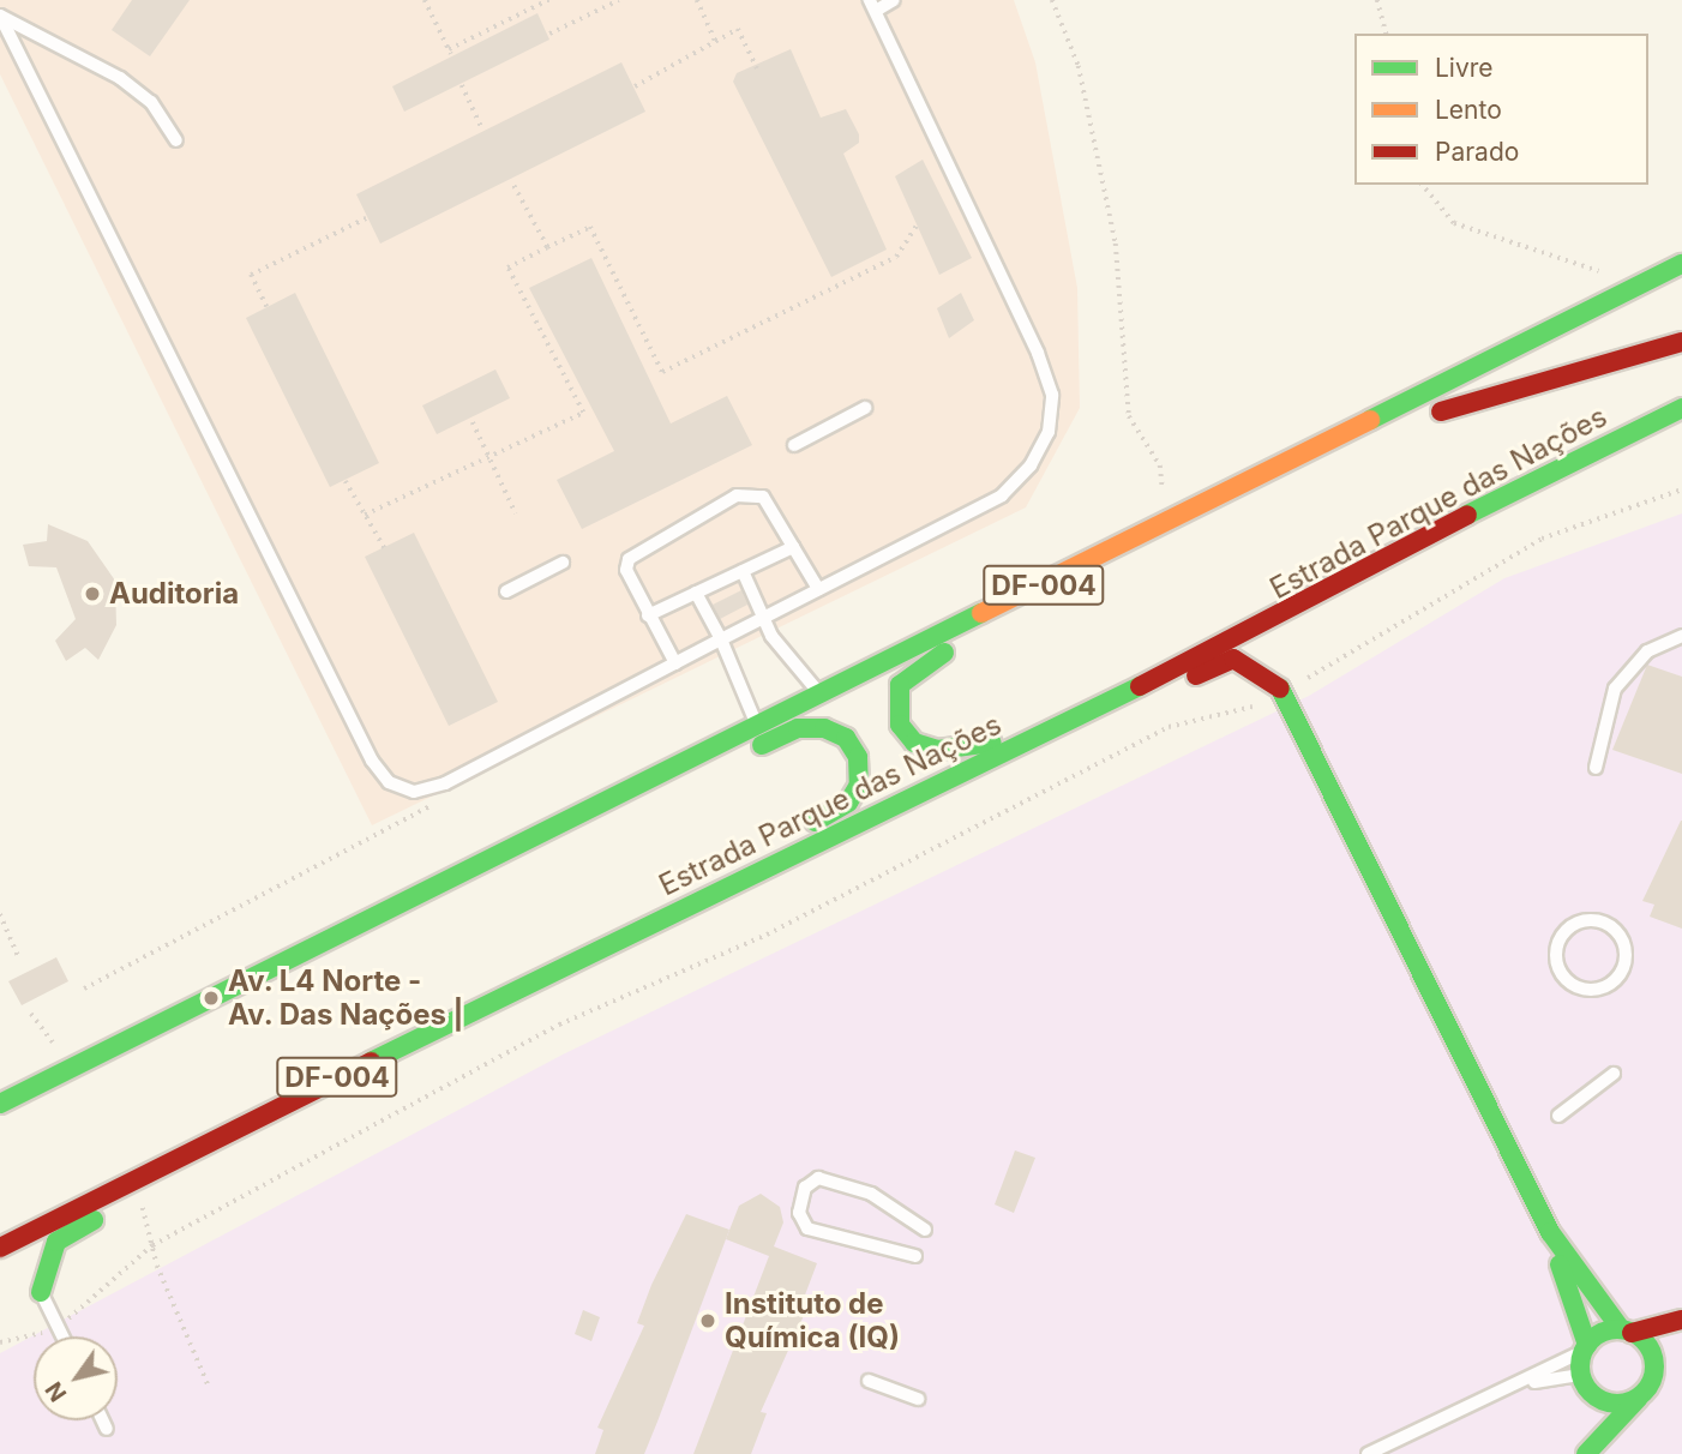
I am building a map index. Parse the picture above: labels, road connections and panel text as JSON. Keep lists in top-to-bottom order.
{
  "streets": {
    "main road": ["Estrada Parque das Nações", "DF-004"]
  },
  "places": ["Auditoria", "Av. L4 Norte - Av. Das Nações |", "Instituto de Química (IQ)"],
  "legend": ["Livre", "Lento", "Parado"],
  "north": "bottom left"
}
